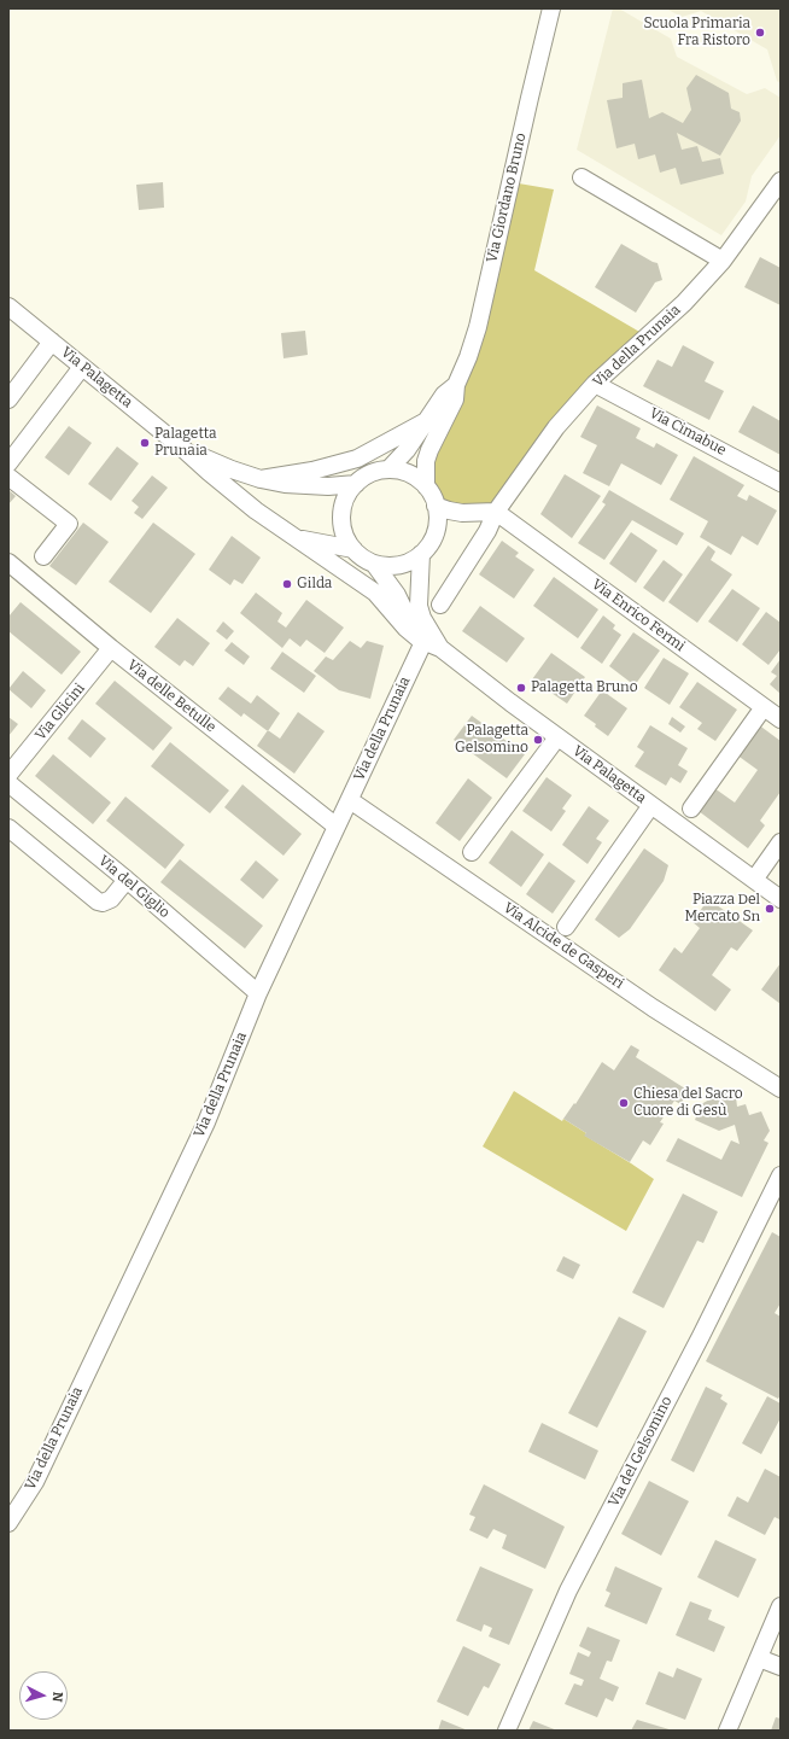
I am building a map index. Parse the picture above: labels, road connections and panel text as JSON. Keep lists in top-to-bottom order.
{
  "streets": {
    "street": [
      "Via Giordano Bruno",
      "Via della Prunaia",
      "Via Palagetta",
      "Via Cimabue",
      "Via Enrico Fermi",
      "Via delle Betulle",
      "Via Glicini",
      "Via del Giglio",
      "Via Alcide de Gasperi",
      "Via del Gelsomino"
    ]
  },
  "crossings": [
    ["Via Giordano Bruno", "Via Palagetta"],
    ["Via della Prunaia", "Via Palagetta"],
    ["Via della Prunaia", "Via Cimabue"],
    ["Via della Prunaia", "Via Enrico Fermi"],
    ["Via della Prunaia", "Via delle Betulle"],
    ["Via della Prunaia", "Via del Giglio"],
    ["Via della Prunaia", "Via Alcide de Gasperi"],
    ["Via delle Betulle", "Via Glicini"]
  ],
  "places": [
    "Scuola Primaria Fra Ristoro",
    "Palagetta Prunaia",
    "Gilda",
    "Palagetta Bruno",
    "Palagetta Gelsomino",
    "Piazza Del Mercato Sn",
    "Chiesa del Sacro Cuore di Gesù"
  ],
  "north": "right"
}
